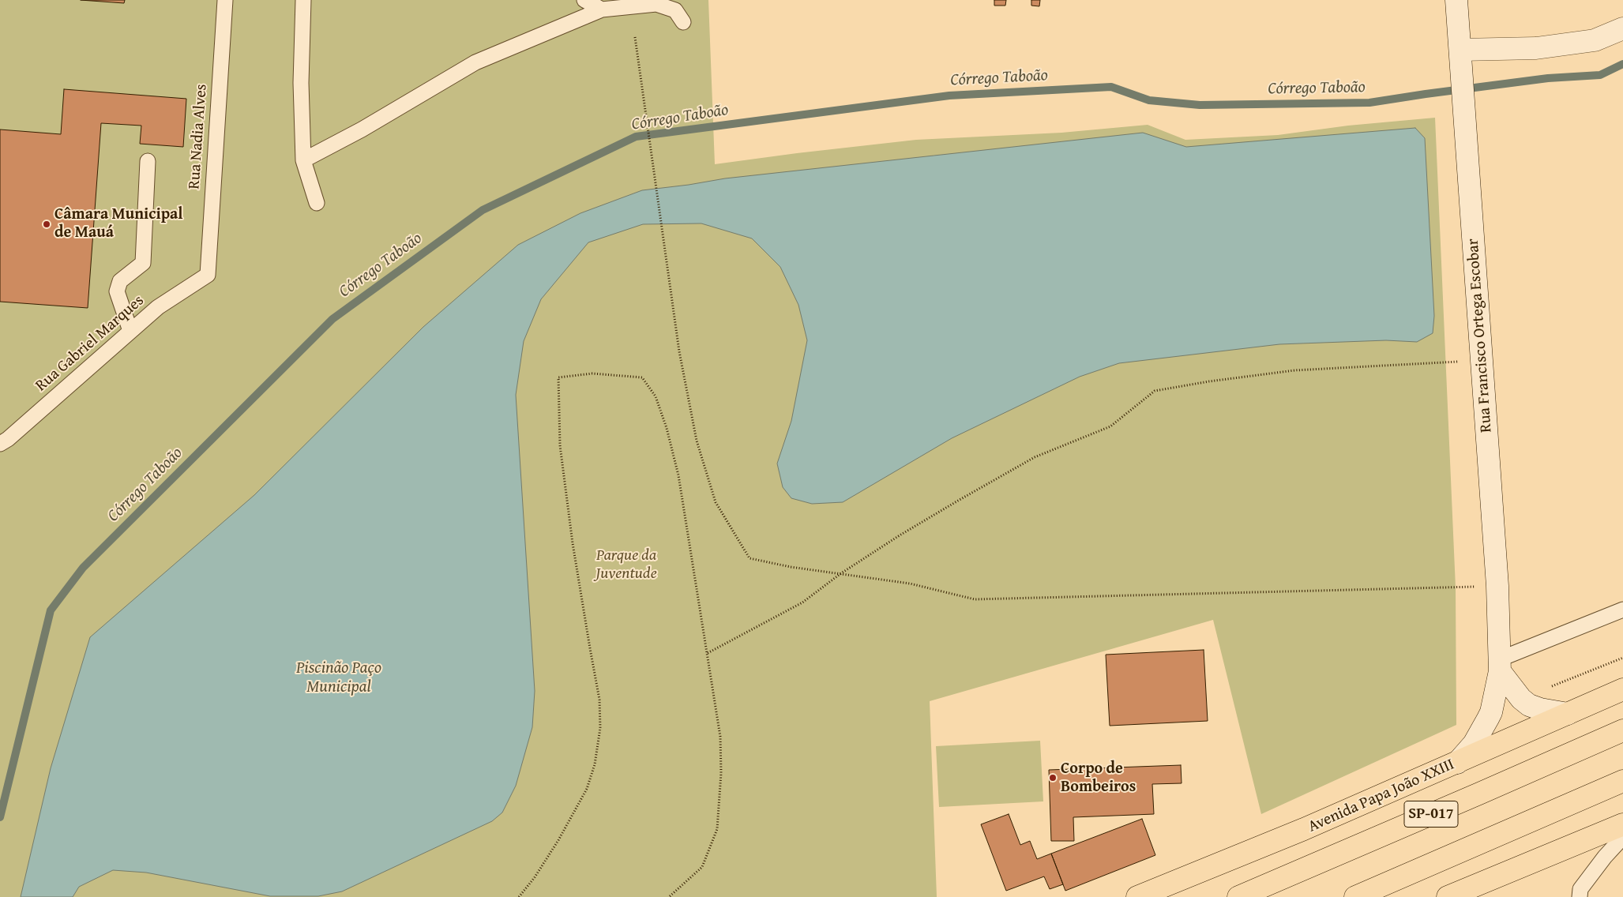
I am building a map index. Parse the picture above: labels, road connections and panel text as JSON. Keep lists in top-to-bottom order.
{
  "streets": {
    "main road": ["Rua Francisco Ortega Escobar", "Avenida Papa João XXIII", "SP-017"],
    "lane": ["Rua Nadia Alves", "Rua Gabriel Marques"]
  },
  "crossings": [
    ["Rua Nadia Alves", "Rua Gabriel Marques"],
    ["Rua Francisco Ortega Escobar", "Avenida Papa João XXIII"]
  ],
  "water": ["Córrego Taboão", "Piscinão Paço Municipal"],
  "parks": ["Parque da Juventude"],
  "places": ["Câmara Municipal de Mauá", "Corpo de Bombeiros"]
}
